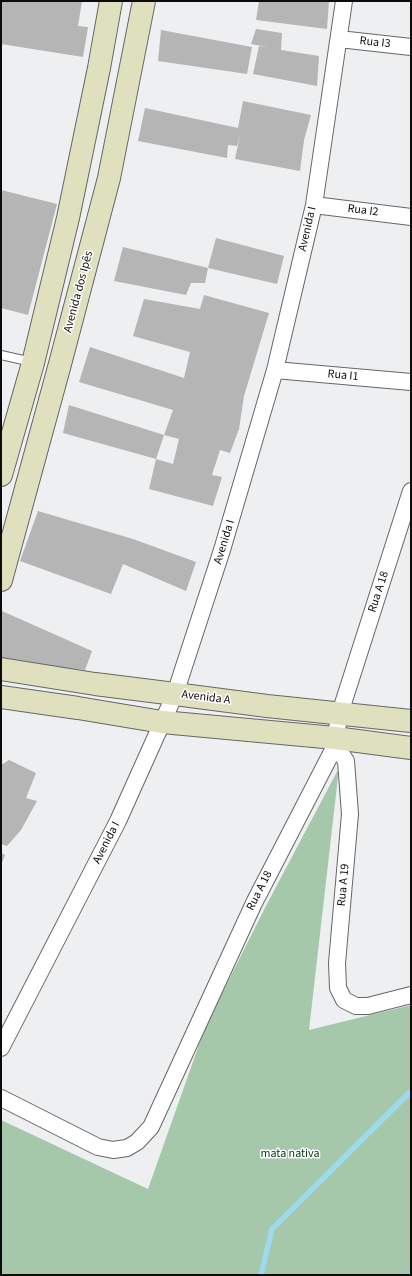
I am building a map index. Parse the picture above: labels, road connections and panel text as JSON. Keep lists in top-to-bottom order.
{
  "streets": {
    "main road": ["Avenida dos Ipês", "Avenida A"],
    "street": [
      "Rua I3",
      "Rua I2",
      "Avenida I",
      "Rua I1",
      "Rua A 18",
      "Rua A 19"
    ]
  },
  "crossings": [
    ["Rua I3", "Avenida I"],
    ["Rua I2", "Avenida I"],
    ["Avenida I", "Rua I1"],
    ["Avenida I", "Avenida A"],
    ["Rua A 18", "Avenida A"],
    ["Rua A 18", "Rua A 19"]
  ],
  "parks": ["mata nativa"]
}
